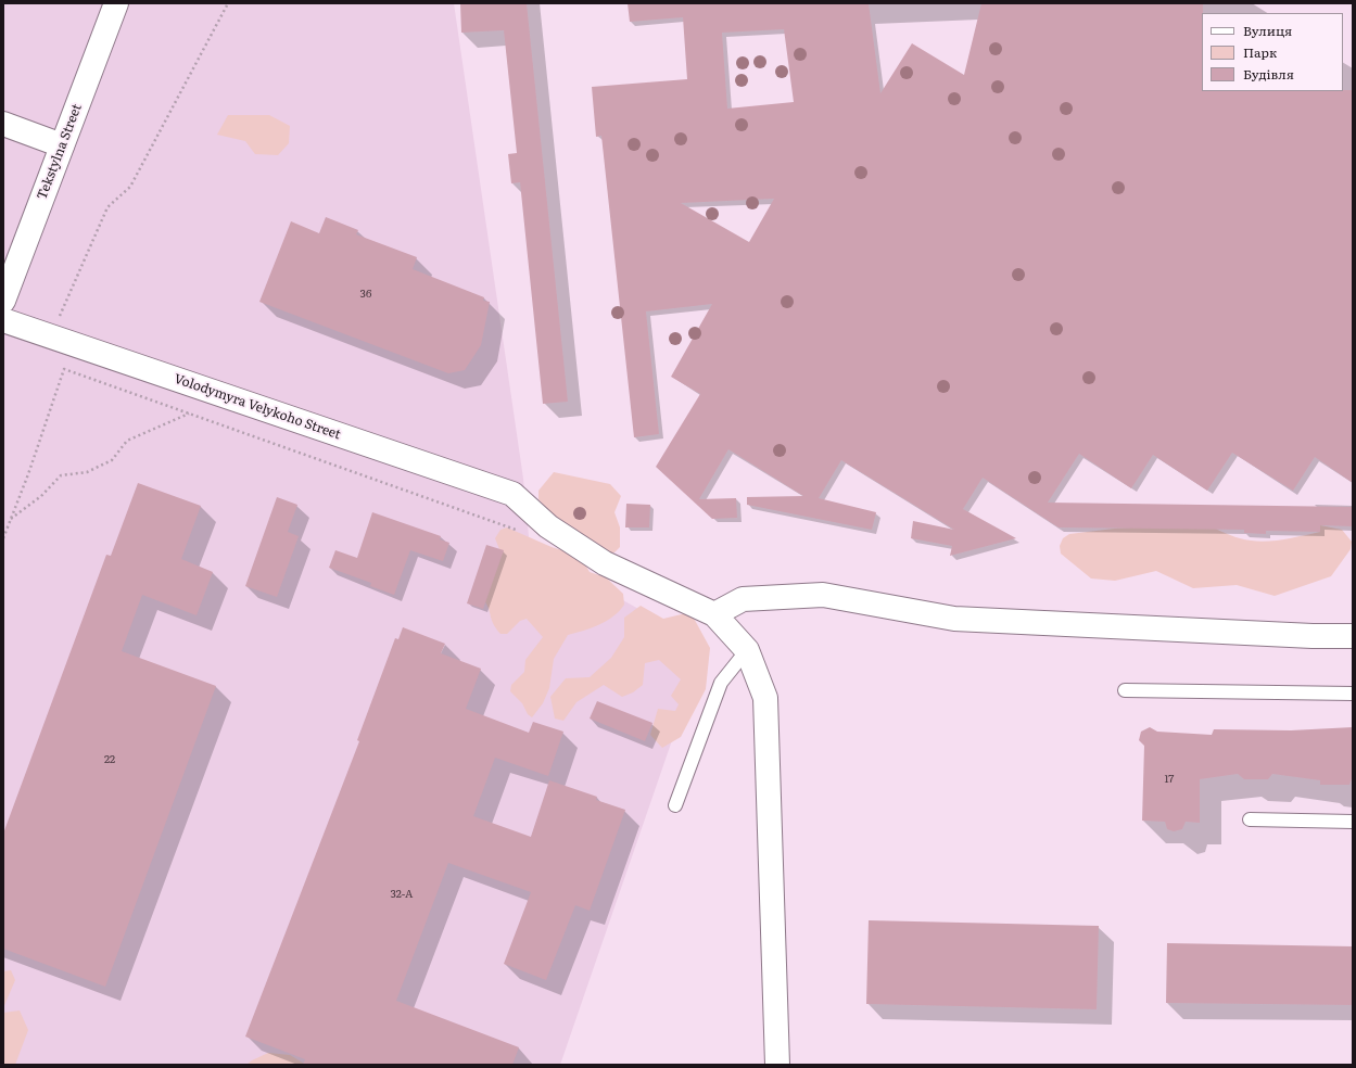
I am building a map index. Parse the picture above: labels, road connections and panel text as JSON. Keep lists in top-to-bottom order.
{
  "streets": {
    "street": ["Tekstylna Street", "Volodymyra Velykoho Street"]
  },
  "house_numbers": [
    "36",
    "22",
    "17",
    "32-А"
  ],
  "legend": ["Вулиця", "Парк", "Будівля"]
}
